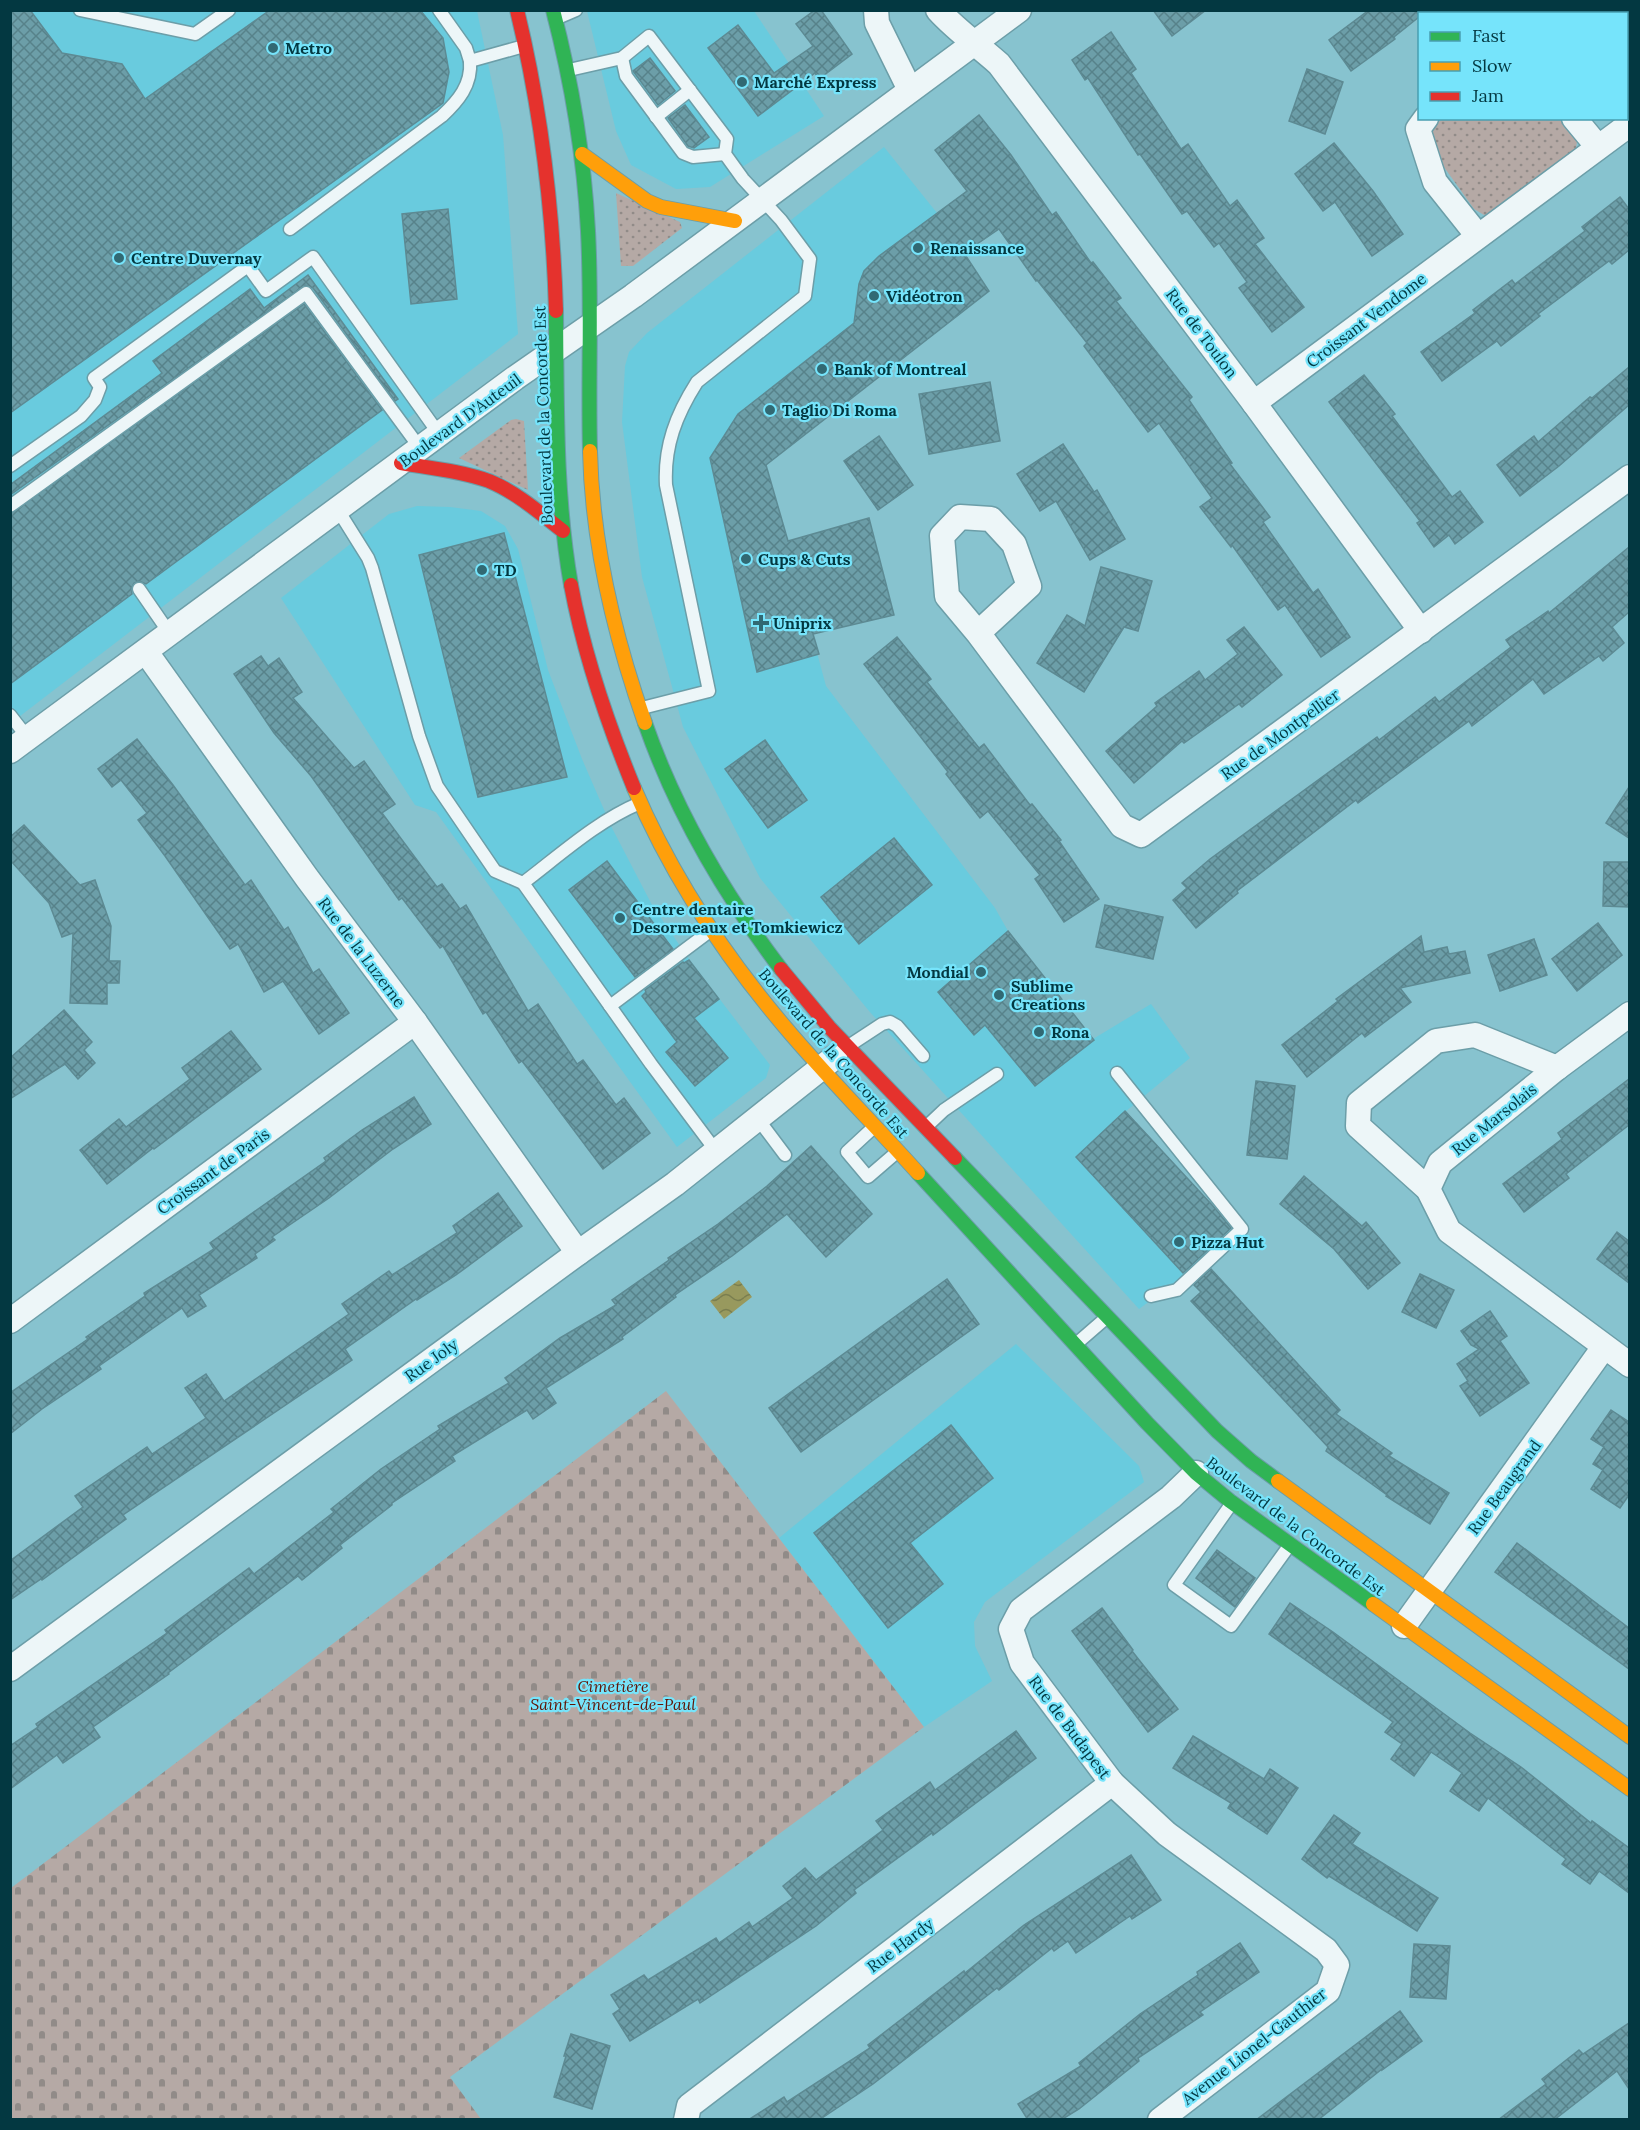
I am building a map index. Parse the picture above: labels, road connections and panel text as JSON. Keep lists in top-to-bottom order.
{
  "streets": {
    "street": [
      "Croissant Vendome",
      "Rue de Toulon",
      "Boulevard de la Concorde Est",
      "Boulevard D'Auteuil",
      "Rue de Montpellier",
      "Rue de la Luzerne",
      "Rue Marsolais",
      "Croissant de Paris",
      "Rue Joly",
      "Rue Beaugrand",
      "Rue de Budapest",
      "Rue Hardy",
      "Avenue Lionel-Gauthier"
    ]
  },
  "crossings": [
    ["Croissant Vendome", "Rue de Toulon"],
    ["Rue de Toulon", "Boulevard D'Auteuil"],
    ["Rue de Toulon", "Rue de Montpellier"],
    ["Boulevard de la Concorde Est", "Boulevard D'Auteuil"],
    ["Boulevard de la Concorde Est", "Rue Joly"],
    ["Boulevard de la Concorde Est", "Rue Beaugrand"],
    ["Boulevard de la Concorde Est", "Rue de Budapest"],
    ["Boulevard D'Auteuil", "Rue de la Luzerne"],
    ["Rue de la Luzerne", "Croissant de Paris"],
    ["Rue de la Luzerne", "Rue Joly"],
    ["Rue de Budapest", "Rue Hardy"],
    ["Rue de Budapest", "Avenue Lionel-Gauthier"]
  ],
  "parks": ["Cimetière Saint-Vincent-de-Paul"],
  "places": {
    "other": [
      "Metro",
      "Marché Express",
      "Renaissance",
      "Centre Duvernay",
      "Vidéotron",
      "Bank of Montreal",
      "Taglio Di Roma",
      "Cups & Cuts",
      "TD",
      "Centre dentaire Desormeaux et Tomkiewicz",
      "Mondial",
      "Sublime Creations",
      "Rona",
      "Pizza Hut"
    ],
    "health": ["Uniprix"]
  },
  "legend": ["Fast", "Slow", "Jam"]
}
